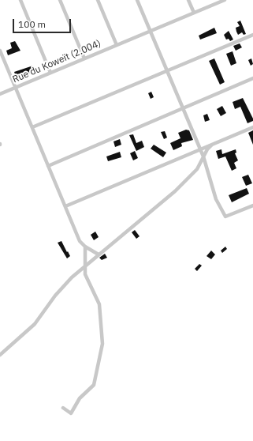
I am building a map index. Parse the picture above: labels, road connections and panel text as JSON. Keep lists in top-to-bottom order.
{
  "streets": {
    "street": ["Rue du Koweït (2.004)"]
  },
  "scale_bar": "100 m"
}
